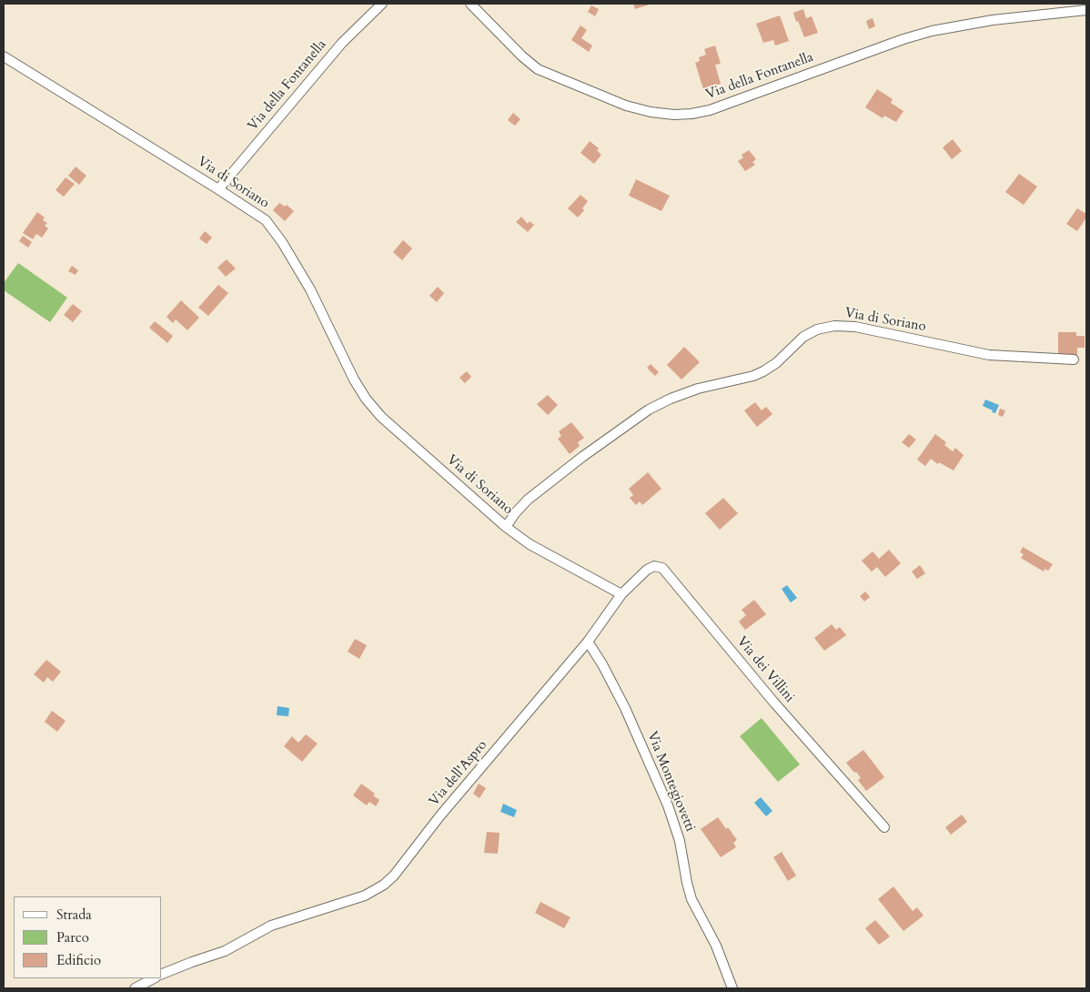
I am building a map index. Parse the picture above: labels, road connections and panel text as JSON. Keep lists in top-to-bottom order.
{
  "streets": {
    "street": [
      "Via della Fontanella",
      "Via di Soriano",
      "Via dei Villini",
      "Via dell'Aspro",
      "Via Montegiovetti"
    ]
  },
  "crossings": [
    ["Via della Fontanella", "Via di Soriano"],
    ["Via dei Villini", "Via dell'Aspro"],
    ["Via dell'Aspro", "Via Montegiovetti"]
  ],
  "legend": ["Strada", "Parco", "Edificio"]
}
